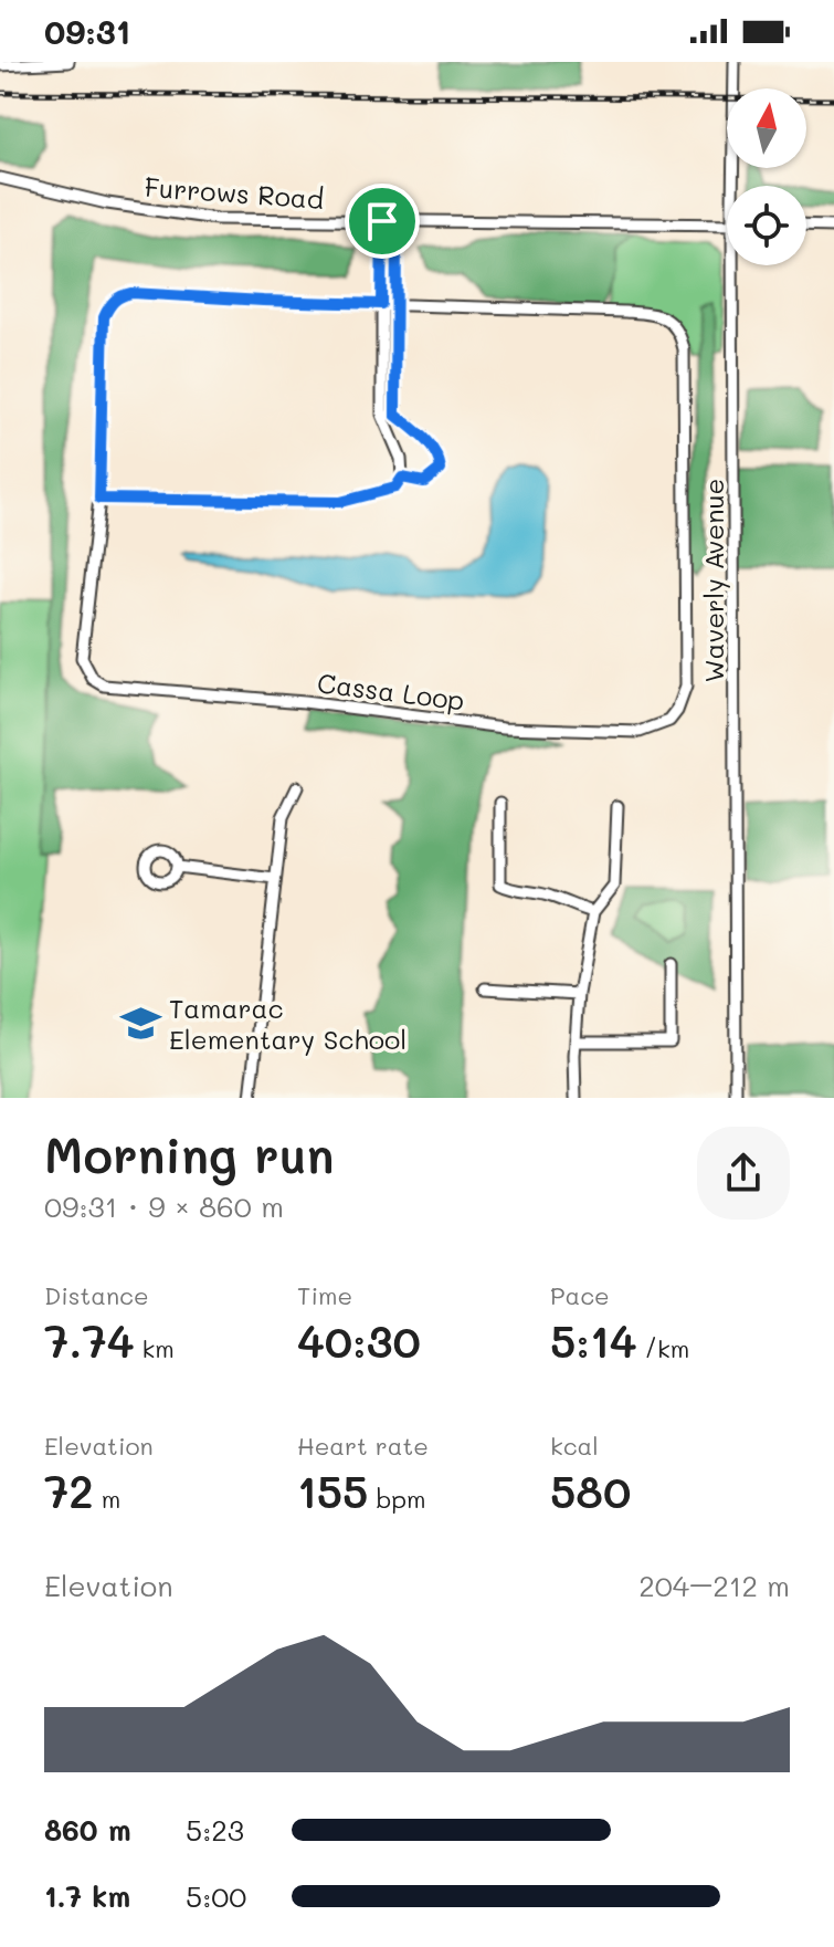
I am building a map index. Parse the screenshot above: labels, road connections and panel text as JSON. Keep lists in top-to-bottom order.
{
  "streets": {
    "street": ["Furrows Road", "Waverly Avenue", "Cassa Loop"]
  },
  "places": {
    "school or university": ["Tamarac Elementary School"]
  },
  "north": "top",
  "page": {
    "status": "09:31",
    "heading": ["Morning run", "09:31 · 9 × 860 m"],
    "stats": [
      ["Distance", "7.74 km"],
      ["Time", "40:30"],
      ["Pace", "5:14 /km"],
      ["Elevation", "72 m"],
      ["Heart rate", "155 bpm"],
      ["kcal", "580"]
    ],
    "chart": ["Elevation", "204–212 m"],
    "list": [
      {
        "name": "860 m",
        "note": "5:23"
      },
      {
        "name": "1.7 km",
        "note": "5:00"
      }
    ]
  }
}
